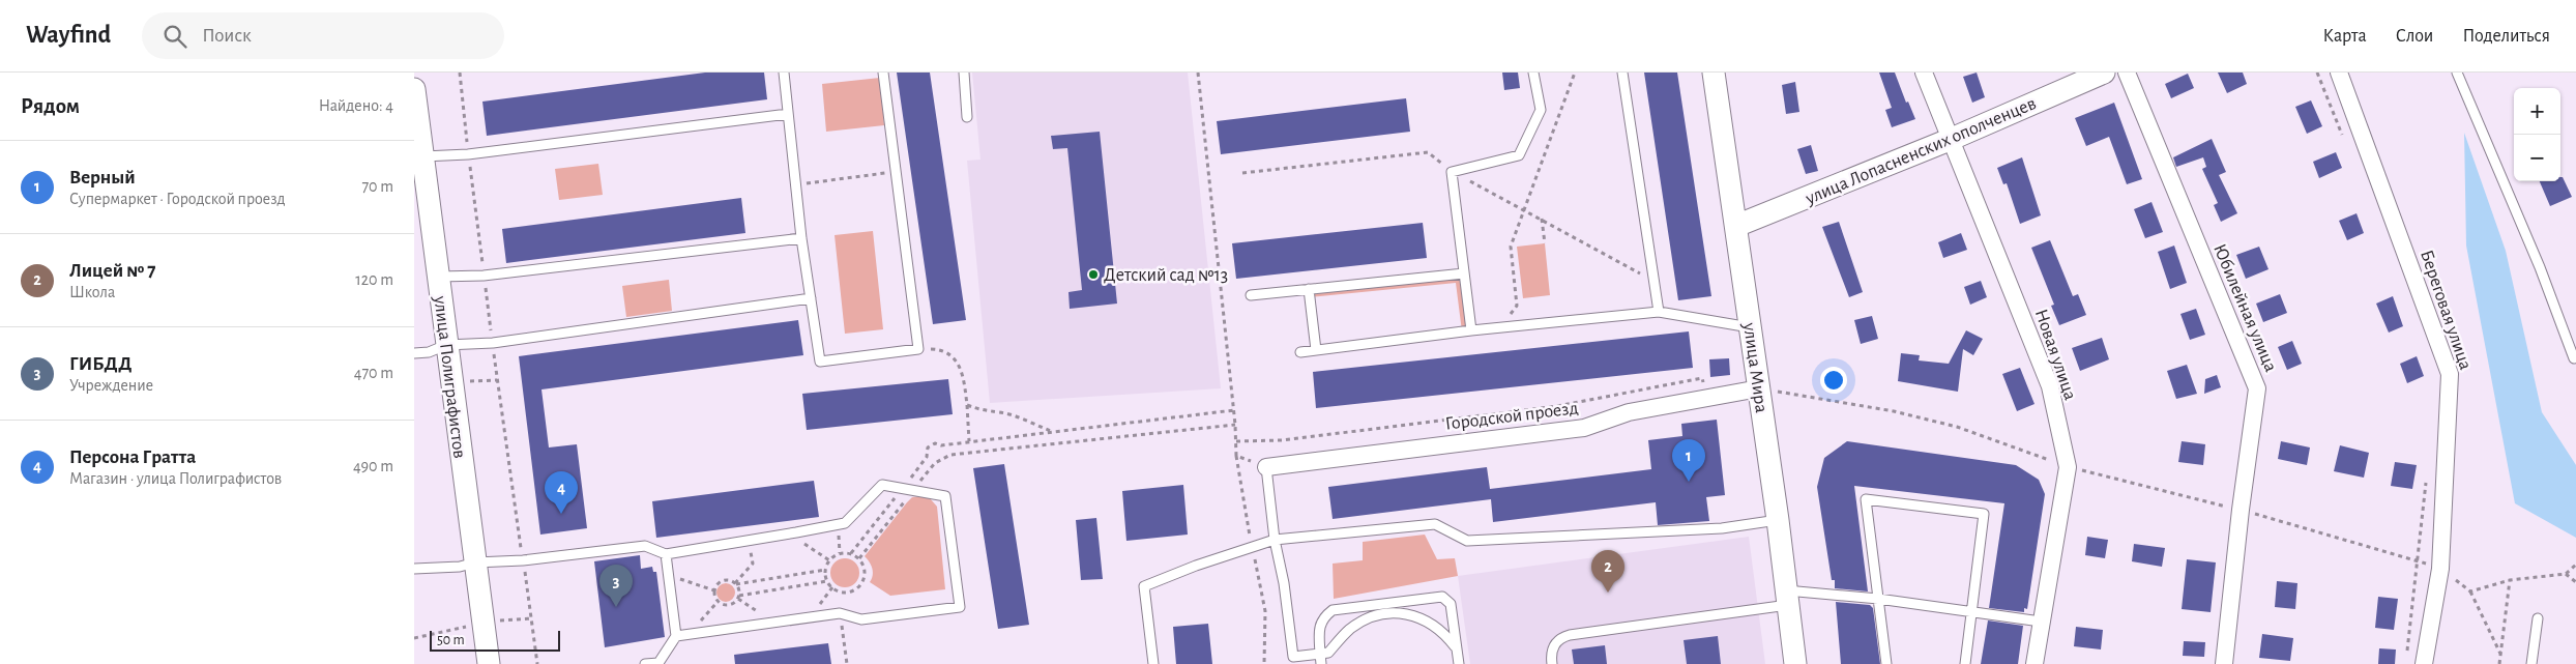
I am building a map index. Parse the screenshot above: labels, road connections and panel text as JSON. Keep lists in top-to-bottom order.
{
  "streets": {
    "street": [
      "улица Лопасненских ополченцев",
      "Юбилейная улица",
      "Береговая улица",
      "Новая улица",
      "улица Мира",
      "улица Полиграфистов",
      "Городской проезд"
    ]
  },
  "crossings": [
    ["улица Лопасненских ополченцев", "Новая улица"],
    ["улица Лопасненских ополченцев", "улица Мира"],
    ["улица Мира", "Городской проезд"]
  ],
  "places": ["Детский сад №13"],
  "scale_bar": "50 m",
  "page": {
    "header": "Wayfind",
    "search": "Поиск",
    "nav": ["Карта", "Слои", "Поделиться"],
    "heading": ["Рядом", "Найдено: 4"],
    "map_buttons": ["+", "−"],
    "list": [
      {
        "mark": "1",
        "name": "Верный",
        "note": "Супермаркет · Городской проезд",
        "value": "70 m"
      },
      {
        "mark": "2",
        "name": "Лицей № 7",
        "note": "Школа",
        "value": "120 m"
      },
      {
        "mark": "3",
        "name": "ГИБДД",
        "note": "Учреждение",
        "value": "470 m"
      },
      {
        "mark": "4",
        "name": "Персона Гратта",
        "note": "Магазин · улица Полиграфистов",
        "value": "490 m"
      }
    ],
    "pins": [
      "1",
      "4",
      "2",
      "3"
    ],
    "scale": "50 m"
  }
}
